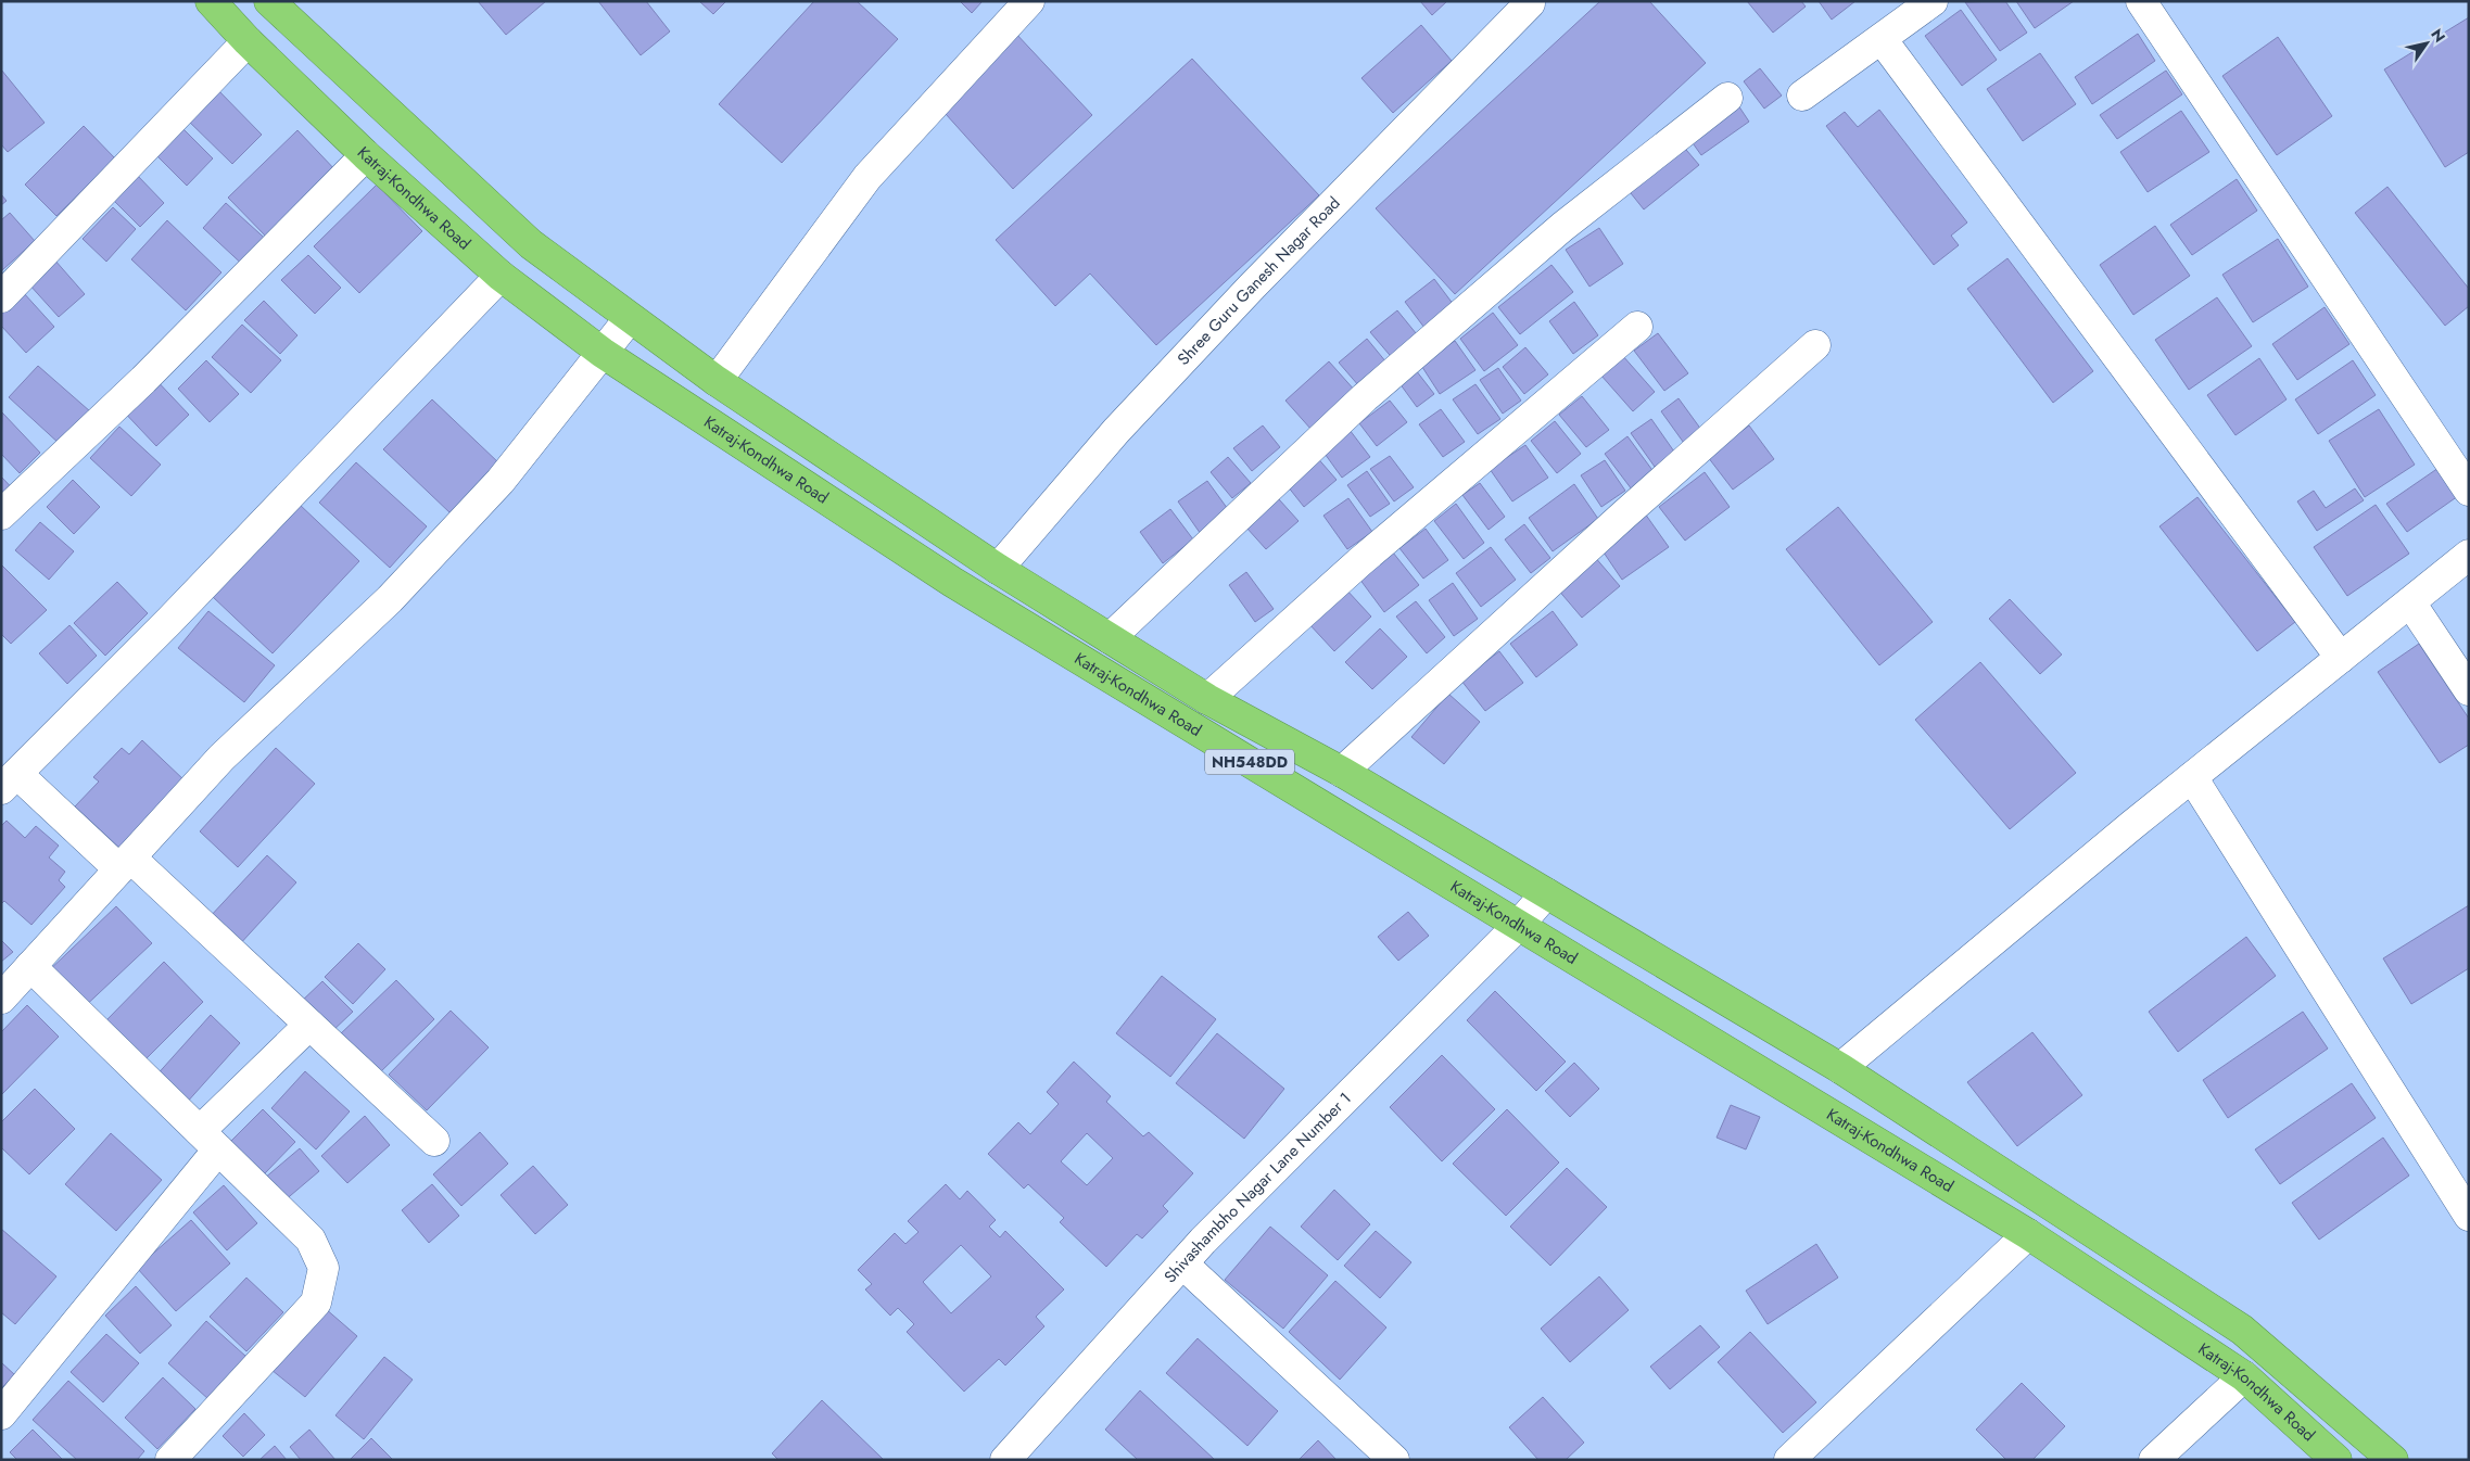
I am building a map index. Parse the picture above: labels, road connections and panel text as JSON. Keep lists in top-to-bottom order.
{
  "streets": {
    "highway": ["Katraj-Kondhwa Road", "NH548DD"],
    "street": ["Shree Guru Ganesh Nagar Road", "Shivashambho Nagar Lane Number 1"]
  },
  "crossings": [
    ["Katraj-Kondhwa Road", "Shree Guru Ganesh Nagar Road"],
    ["Katraj-Kondhwa Road", "Shivashambho Nagar Lane Number 1"]
  ],
  "north": "top right"
}
